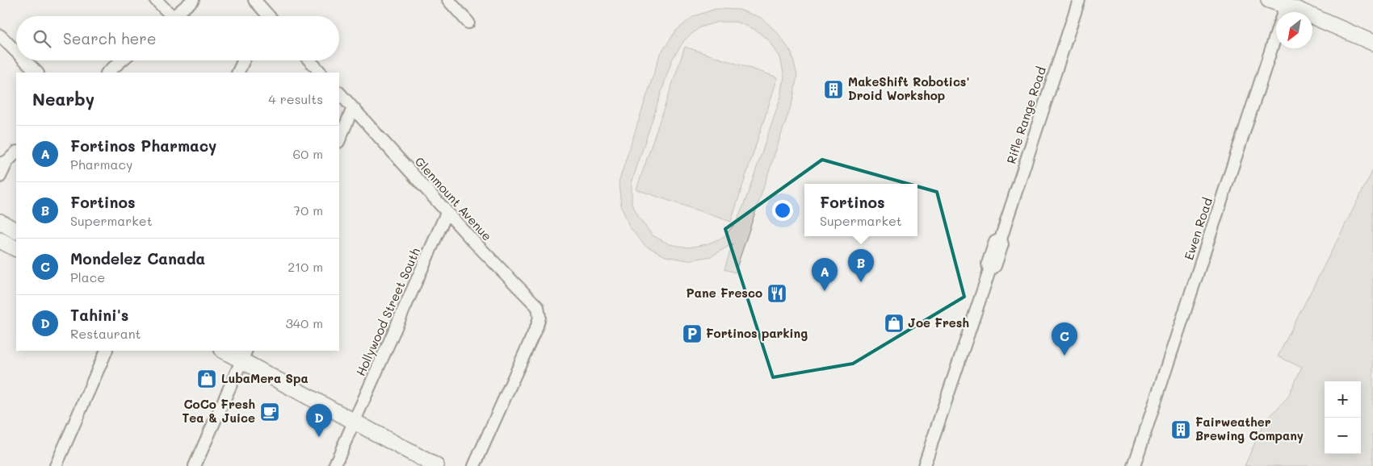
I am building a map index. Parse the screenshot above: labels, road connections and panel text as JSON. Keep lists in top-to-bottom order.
{
  "streets": {
    "street": [
      "Rifle Range Road",
      "Glenmount Avenue",
      "Ewen Road",
      "Hollywood Street South"
    ]
  },
  "crossings": [
    ["Glenmount Avenue", "Hollywood Street South"]
  ],
  "places": {
    "building": ["MakeShift Robotics' Droid Workshop", "Fairweather Brewing Company"],
    "restaurant": ["Pane Fresco"],
    "shop": ["Joe Fresh", "LubaMera Spa"],
    "parking": ["Fortinos parking"],
    "cafe": ["CoCo Fresh Tea & Juice"]
  },
  "north": "bottom left",
  "page": {
    "search": "Search here",
    "heading": ["Nearby", "4 results"],
    "list": [
      {
        "mark": "A",
        "name": "Fortinos Pharmacy",
        "note": "Pharmacy",
        "value": "60 m"
      },
      {
        "mark": "B",
        "name": "Fortinos",
        "note": "Supermarket",
        "value": "70 m"
      },
      {
        "mark": "C",
        "name": "Mondelez Canada",
        "note": "Place",
        "value": "210 m"
      },
      {
        "mark": "D",
        "name": "Tahini's",
        "note": "Restaurant",
        "value": "340 m"
      }
    ],
    "popup": ["Fortinos", "Supermarket"],
    "pins": [
      "B",
      "A",
      "C",
      "D"
    ],
    "map_buttons": ["+", "−"]
  }
}
